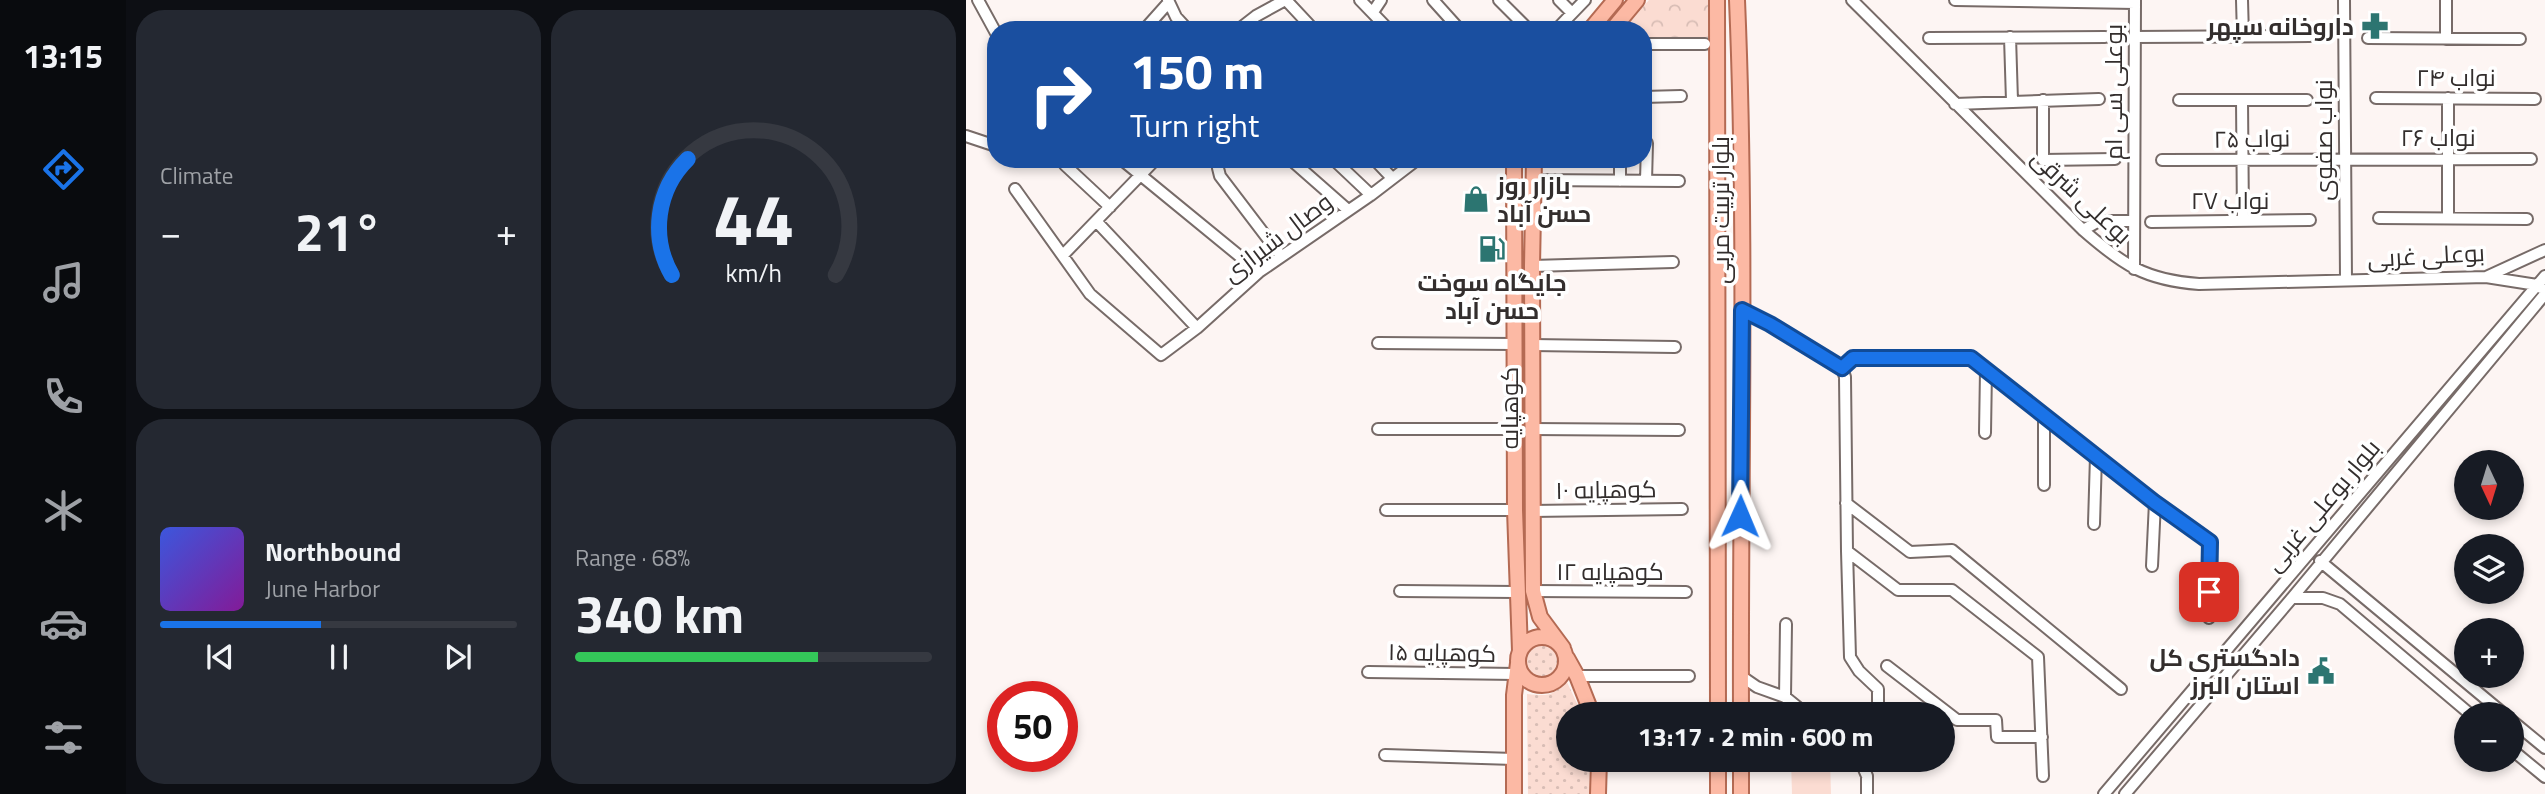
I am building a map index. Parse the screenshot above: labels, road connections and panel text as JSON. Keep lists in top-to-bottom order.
{
  "streets": {
    "main road": ["بلوار تربیت مربی", "کوهپایه"],
    "street": [
      "نواب ۲۴",
      "بوعلی سی ام",
      "نواب ۲۶",
      "نواب ۲۵",
      "نواب صفوی",
      "بوعلی شرقی",
      "نواب ۲۷",
      "وصال شیرازی",
      "بوعلی غربی",
      "کوهپایه ۱۰",
      "بلوار بوعلی غربی",
      "کوهپایه ۱۲",
      "کوهپایه ۱۵"
    ]
  },
  "crossings": [
    ["بوعلی سی ام", "بوعلی شرقی"],
    ["نواب ۲۶", "نواب ۲۵"],
    ["نواب ۲۶", "نواب صفوی"],
    ["نواب ۲۵", "نواب صفوی"],
    ["نواب صفوی", "بوعلی شرقی"],
    ["نواب صفوی", "بوعلی غربی"],
    ["بوعلی شرقی", "بوعلی غربی"],
    ["کوهپایه", "کوهپایه ۱۰"],
    ["کوهپایه", "کوهپایه ۱۲"],
    ["کوهپایه", "کوهپایه ۱۵"]
  ],
  "places": {
    "pharmacy": ["داروخانه سپهر"],
    "shop": ["بازار روز حسن آباد"],
    "fuel station": ["جایگاه سوخت حسن آباد"],
    "public building": ["دادگستری کل استان البرز"]
  },
  "north": "bottom",
  "page": {
    "tabs": "13:15",
    "tile": [
      "Climate",
      ["Range · 68%", "340 km"]
    ],
    "turn": ["150 m", "Turn right"],
    "heat": ["−", "21°", "+"],
    "map_buttons": ["+", "−"],
    "song": ["Northbound", "June Harbor"],
    "limit": "50",
    "trip": "13:17 · 2 min · 600 m",
    "gauge": ["44", "km/h"]
  }
}
